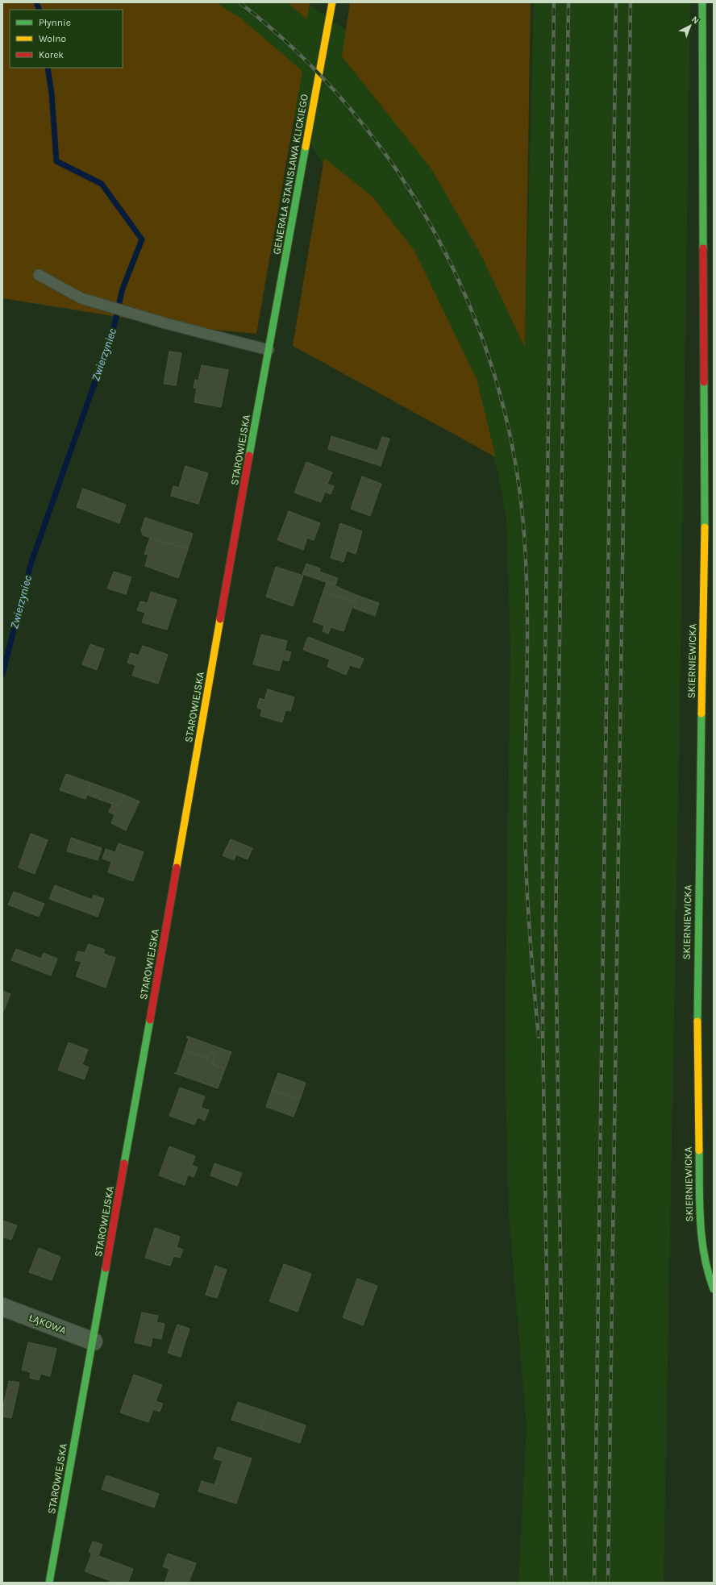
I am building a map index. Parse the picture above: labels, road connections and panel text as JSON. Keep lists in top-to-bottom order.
{
  "streets": {
    "street": [
      "GENERAŁA STANISŁAWA KLICKIEGO",
      "STAROWIEJSKA",
      "SKIERNIEWICKA",
      "ŁĄKOWA"
    ]
  },
  "crossings": [
    ["GENERAŁA STANISŁAWA KLICKIEGO", "STAROWIEJSKA"],
    ["STAROWIEJSKA", "ŁĄKOWA"]
  ],
  "water": ["Zwierzyniec"],
  "legend": ["Płynnie", "Wolno", "Korek"],
  "north": "top right"
}
